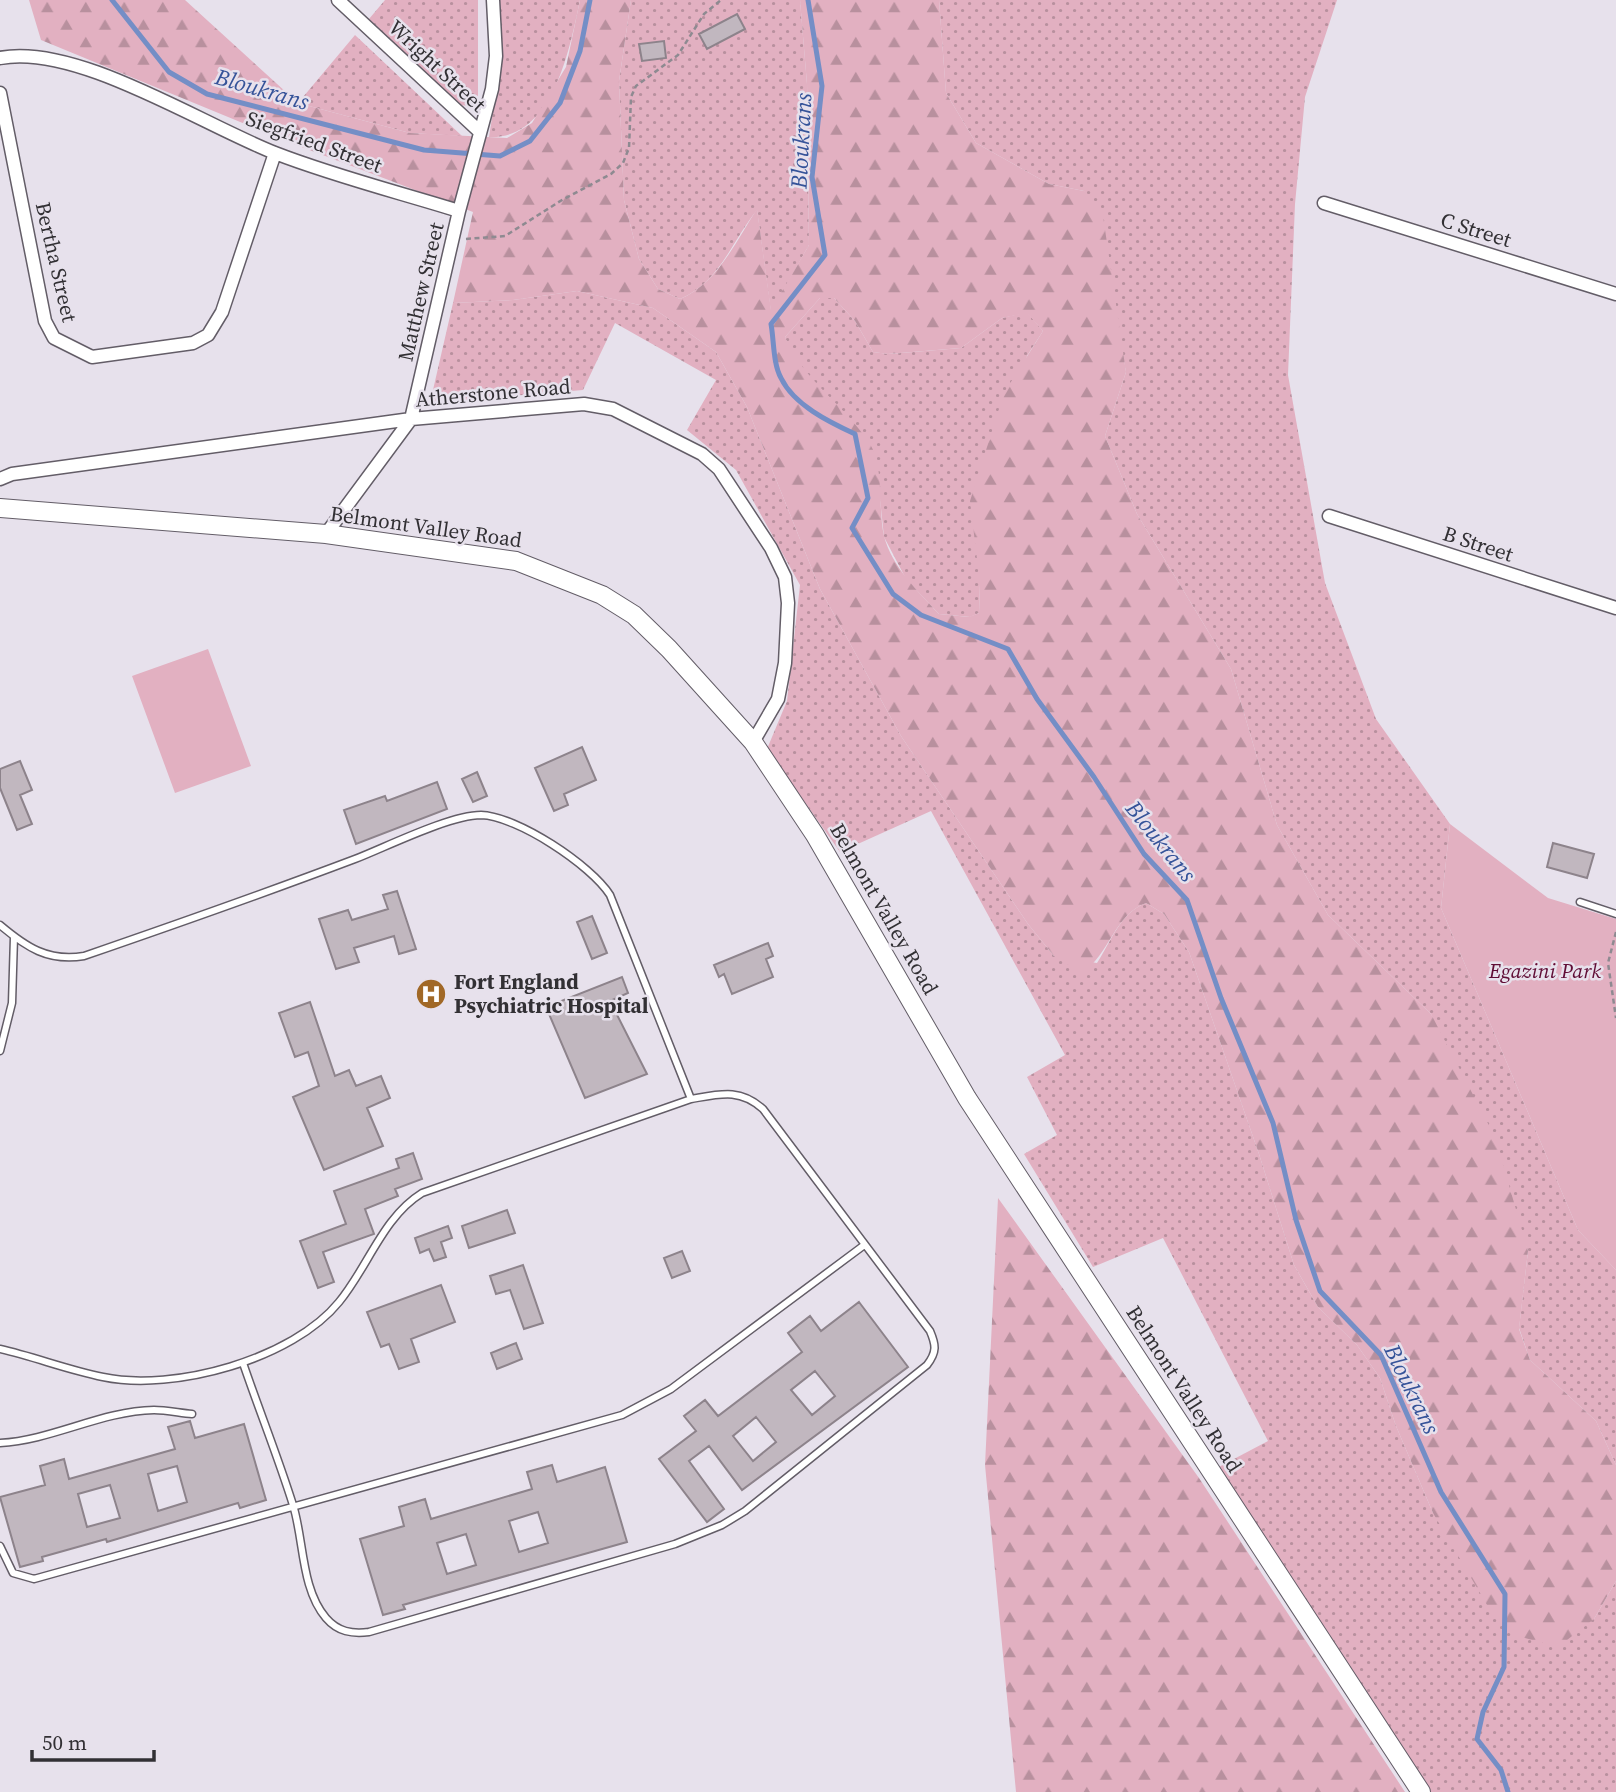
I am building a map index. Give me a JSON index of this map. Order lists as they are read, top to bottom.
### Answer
{
  "streets": {
    "street": [
      "Wright Street",
      "Siegfried Street",
      "C Street",
      "Bertha Street",
      "Matthew Street",
      "Atherstone Road",
      "Belmont Valley Road",
      "B Street"
    ]
  },
  "crossings": [
    ["Wright Street", "Matthew Street"],
    ["Siegfried Street", "Bertha Street"],
    ["Siegfried Street", "Matthew Street"],
    ["Matthew Street", "Atherstone Road"],
    ["Matthew Street", "Belmont Valley Road"],
    ["Atherstone Road", "Belmont Valley Road"]
  ],
  "water": ["Bloukrans"],
  "parks": ["Egazini Park"],
  "places": {
    "hospital": ["Fort England Psychiatric Hospital"]
  },
  "scale_bar": "50 m"
}
